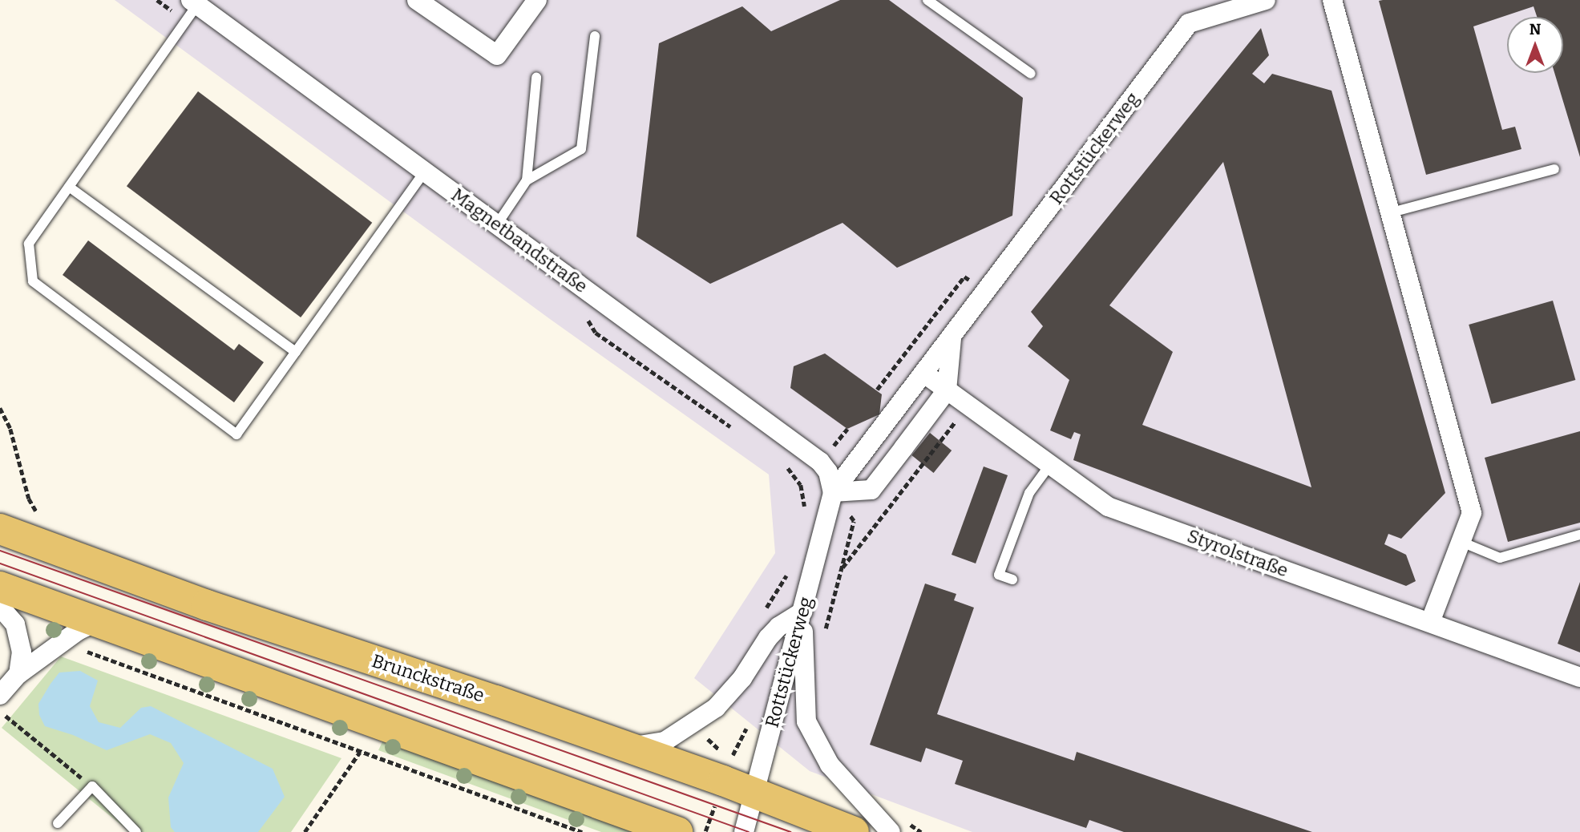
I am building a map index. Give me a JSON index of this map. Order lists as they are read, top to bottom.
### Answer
{
  "streets": {
    "main road": ["Brunckstraße"],
    "street": ["Rottstückerweg", "Magnetbandstraße", "Styrolstraße"]
  },
  "crossings": [
    ["Rottstückerweg", "Magnetbandstraße"],
    ["Rottstückerweg", "Styrolstraße"],
    ["Rottstückerweg", "Brunckstraße"]
  ],
  "north": "top"
}
